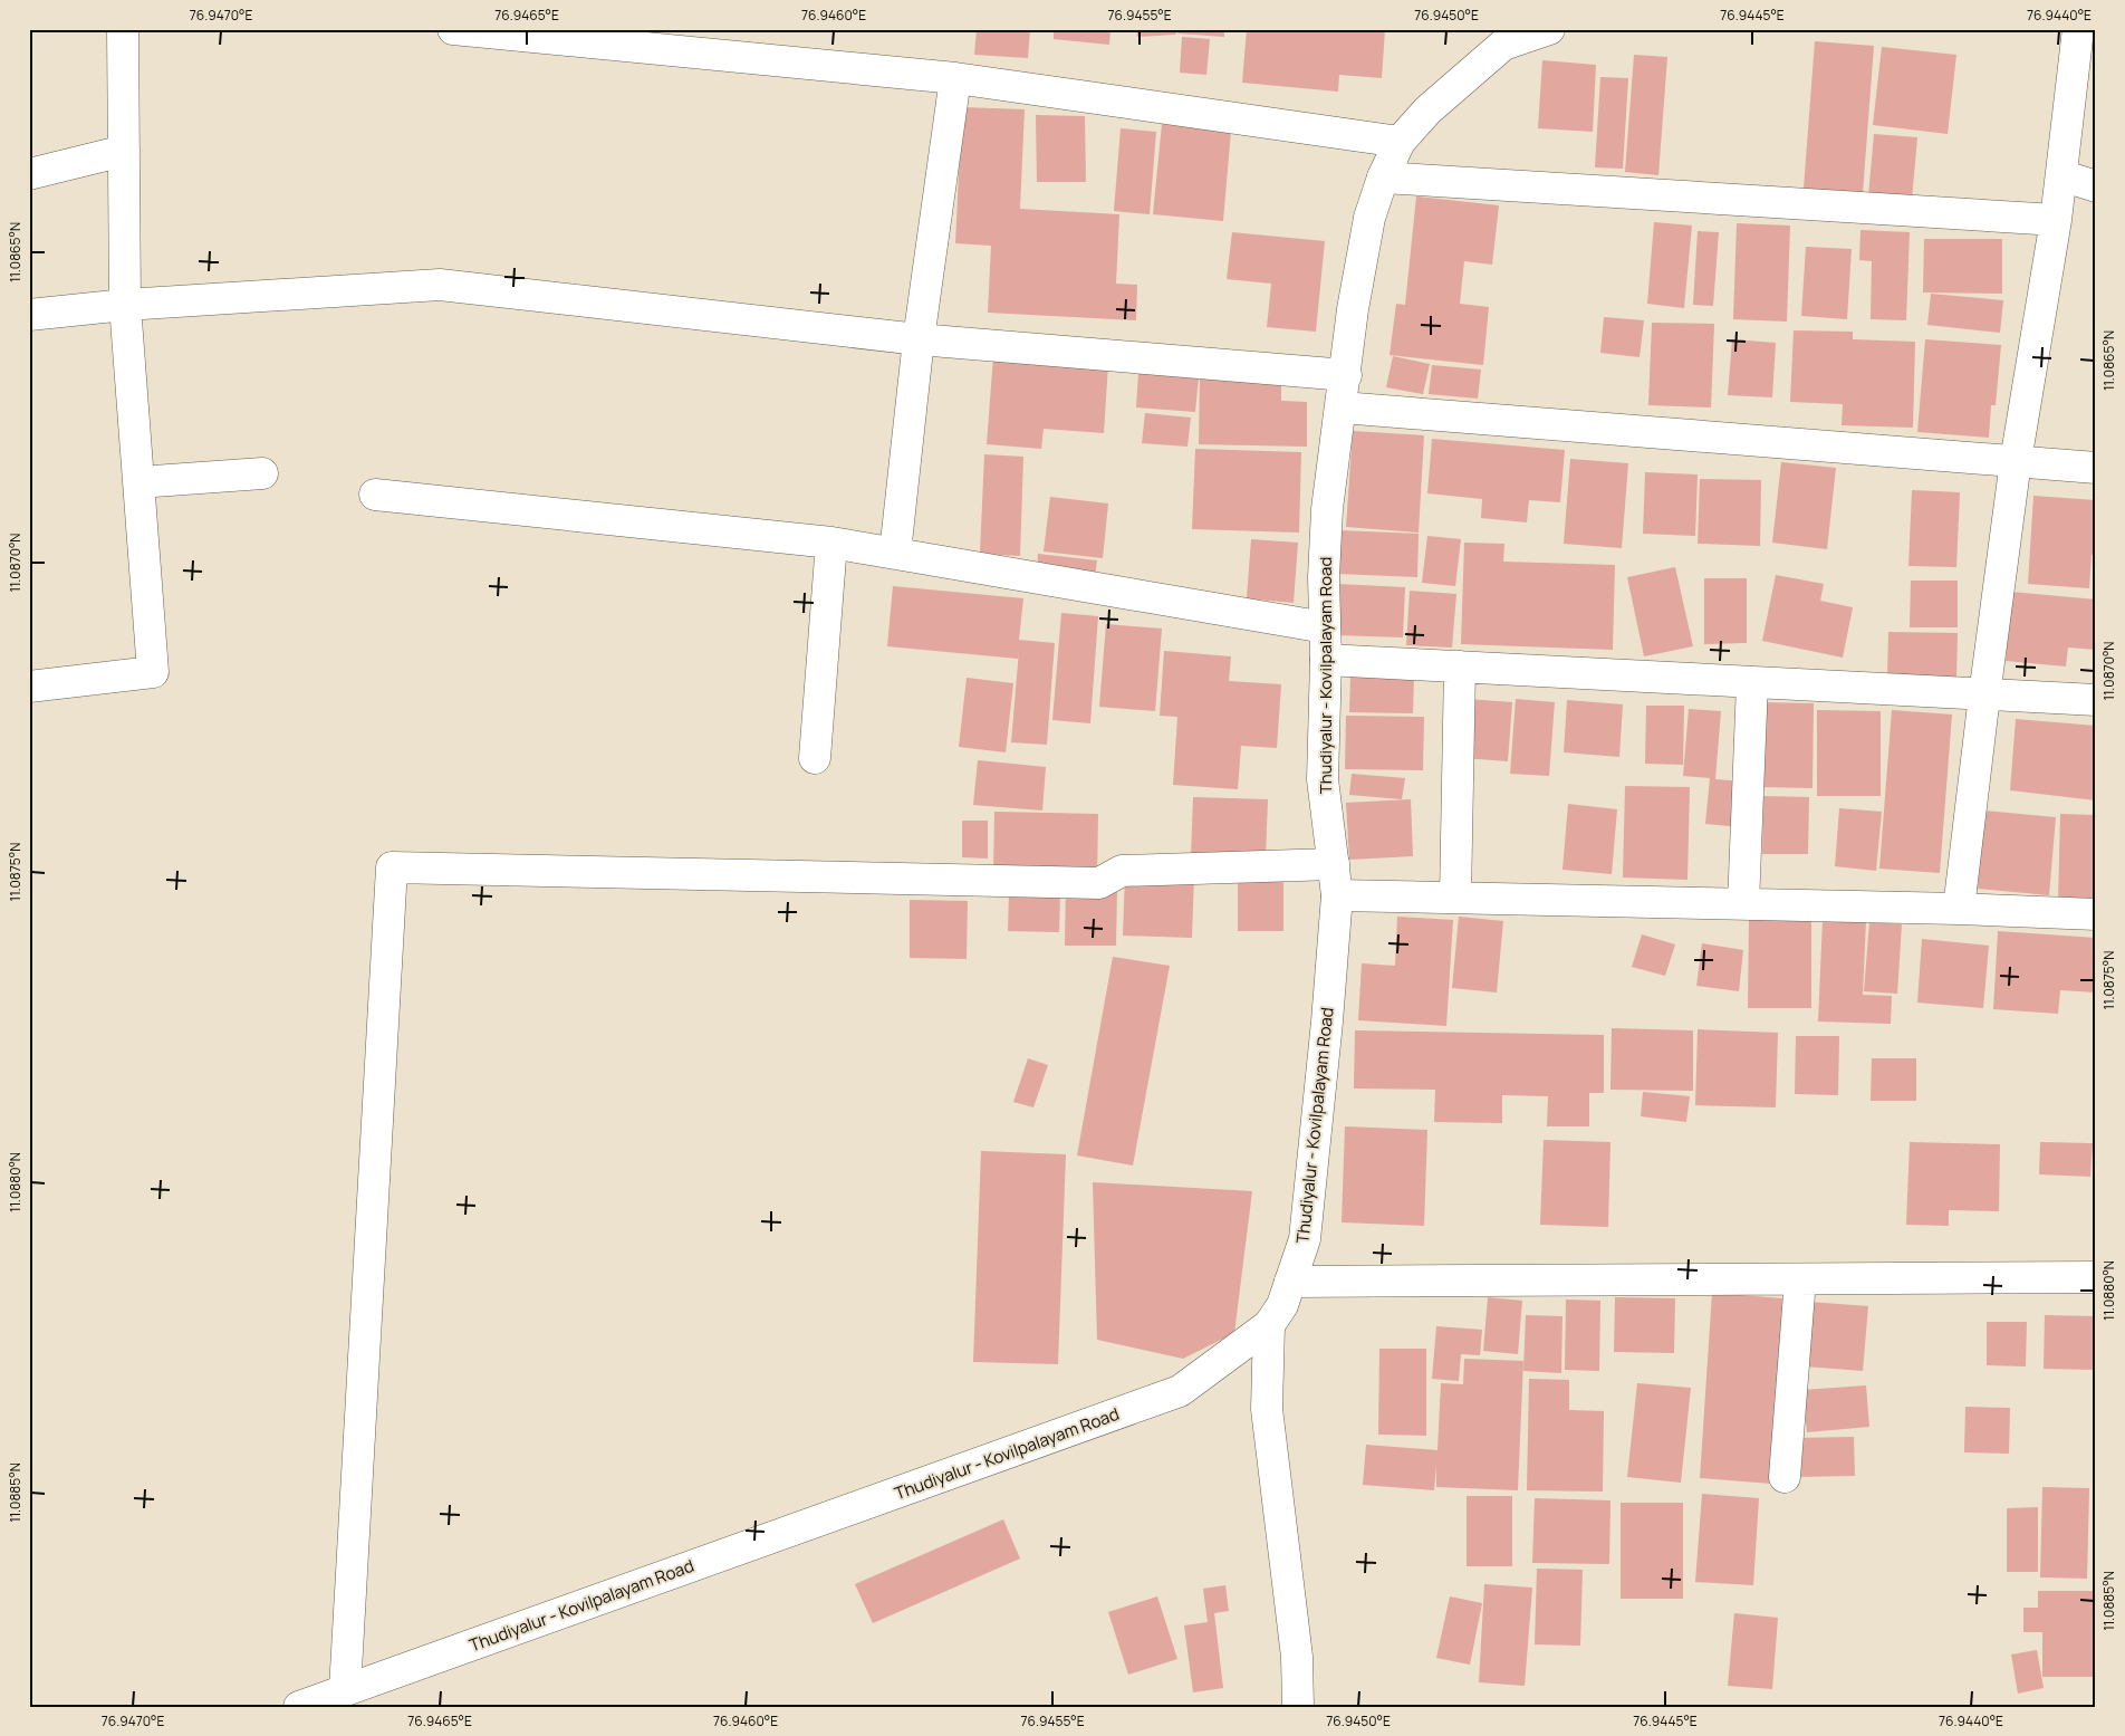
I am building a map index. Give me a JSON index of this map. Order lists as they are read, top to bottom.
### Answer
{
  "streets": {
    "street": ["Thudiyalur - Kovilpalayam Road"]
  },
  "coordinates": [
    "76.9470°E",
    "76.9465°E",
    "76.9460°E",
    "76.9455°E",
    "76.9450°E",
    "76.9445°E",
    "76.9440°E",
    "11.0865°N",
    "11.0870°N",
    "11.0875°N",
    "11.0880°N",
    "11.0885°N"
  ]
}
